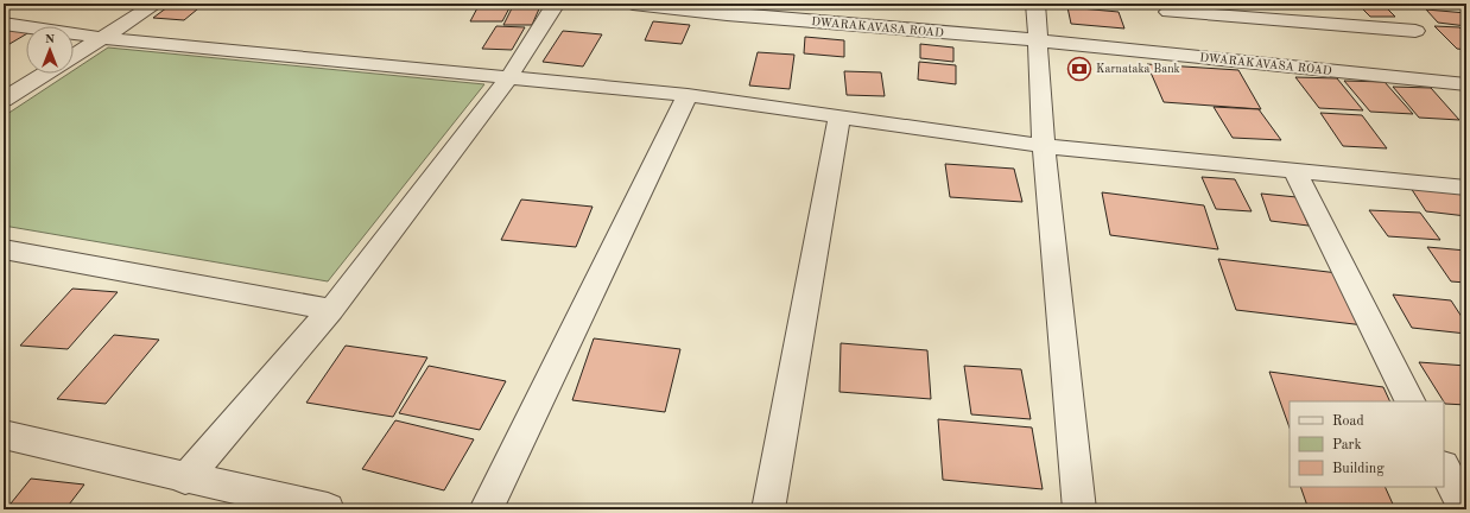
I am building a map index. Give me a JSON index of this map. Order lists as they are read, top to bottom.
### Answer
{
  "streets": {
    "street": ["DWARAKAVASA ROAD"]
  },
  "places": {
    "bank": ["Karnataka Bank"]
  },
  "legend": ["Road", "Park", "Building"],
  "north": "top"
}
